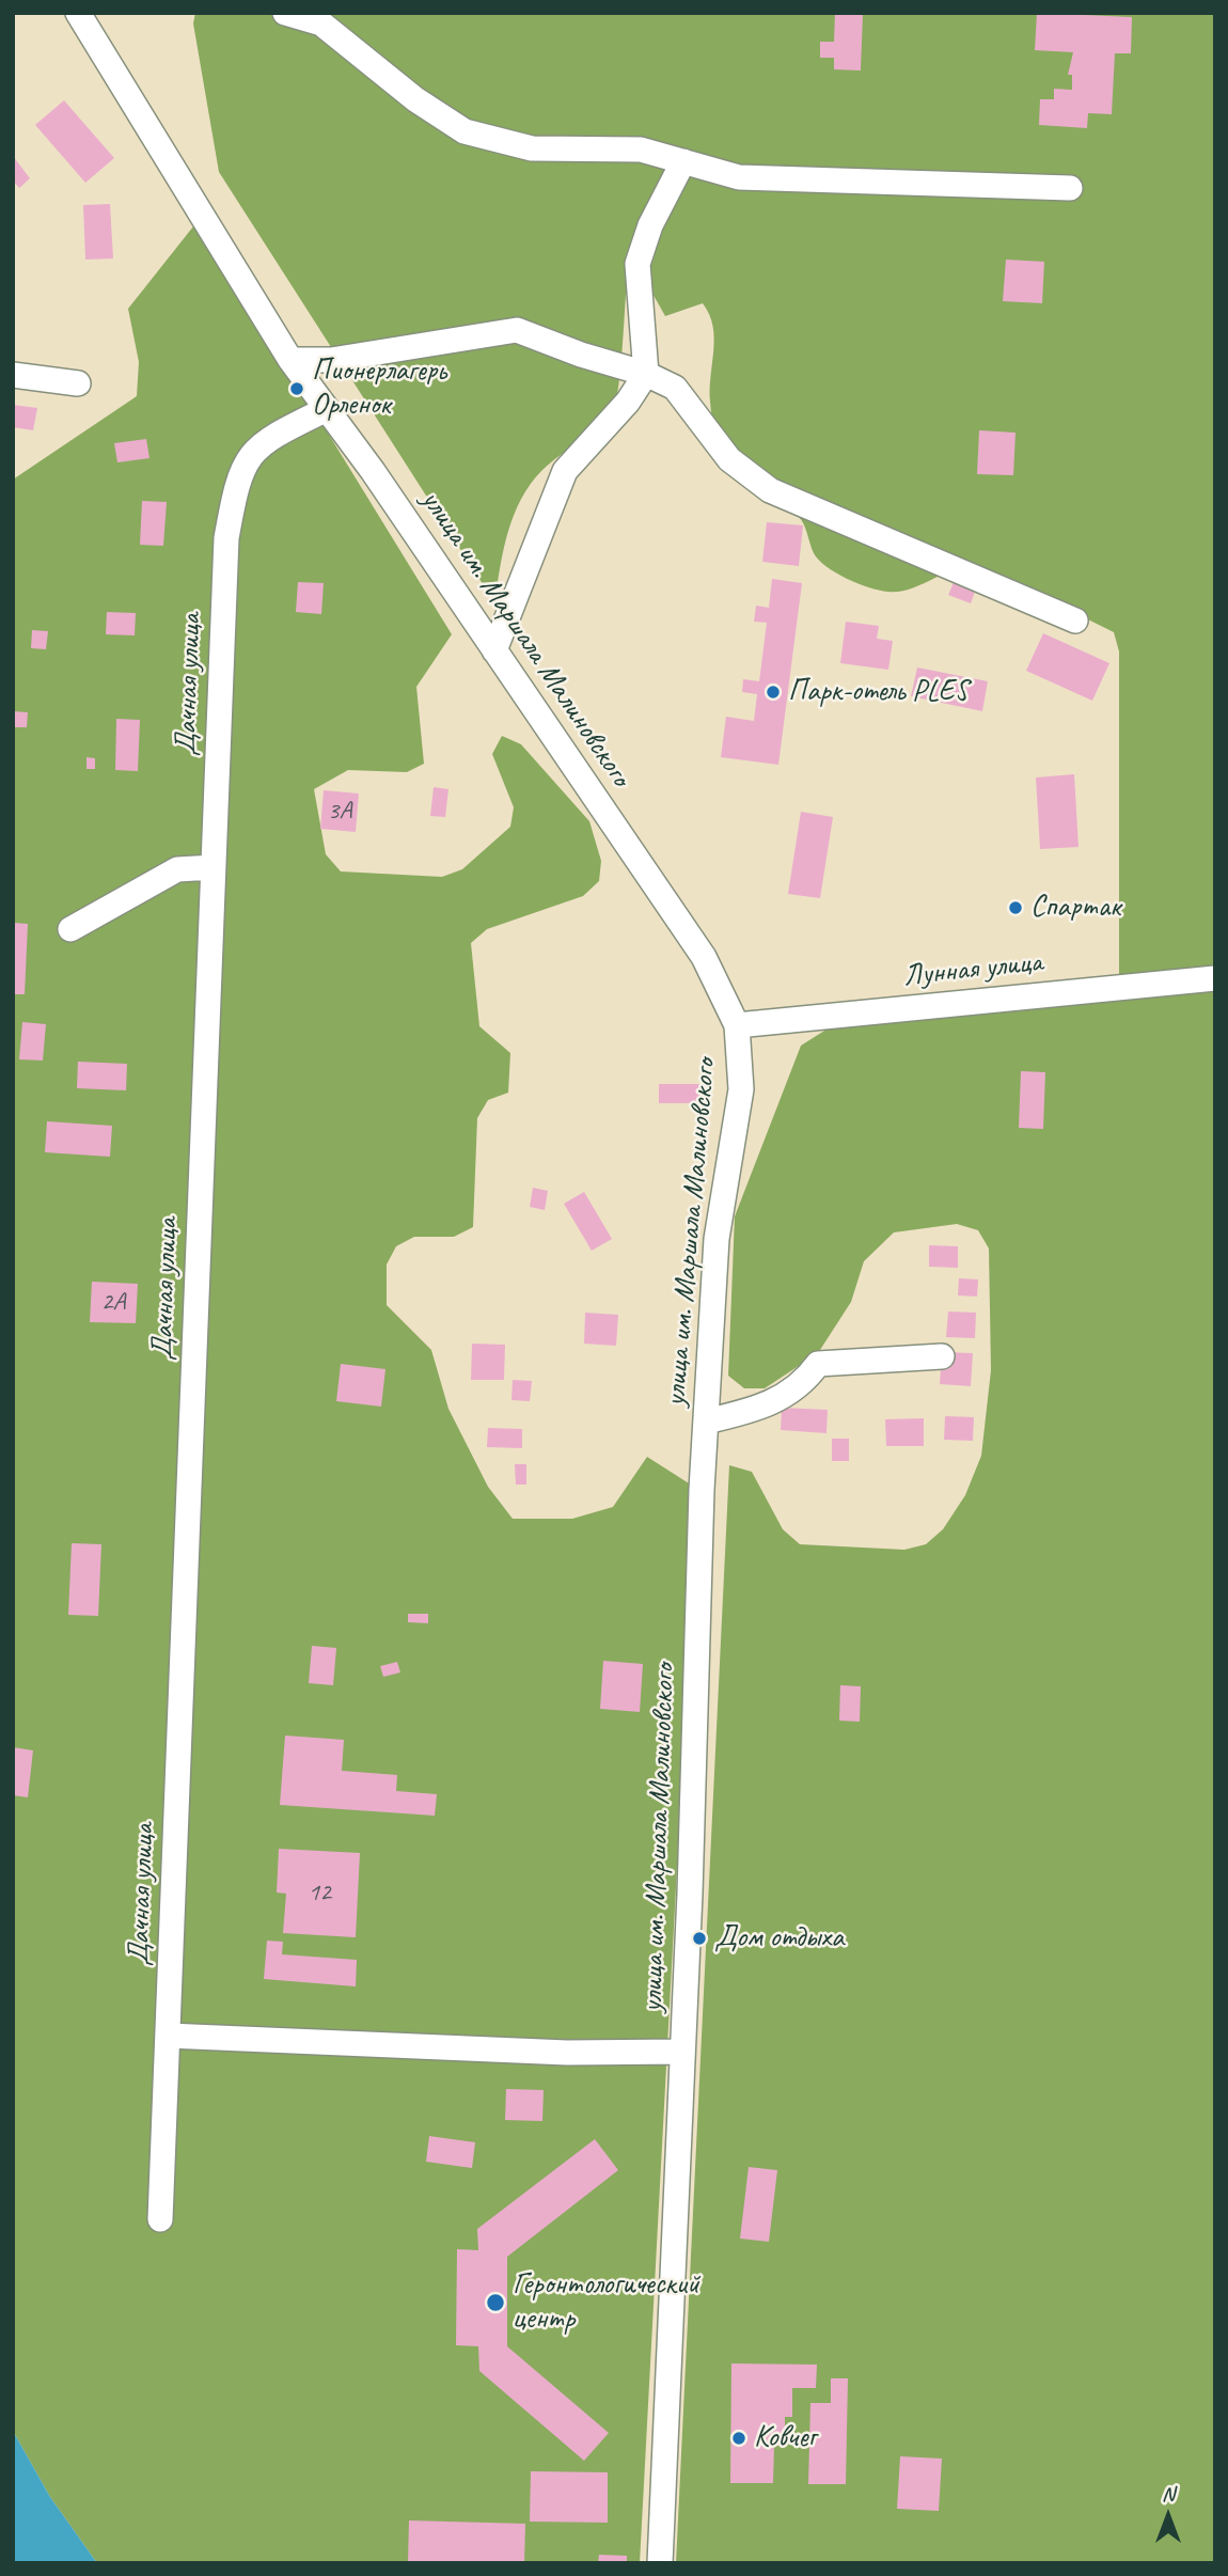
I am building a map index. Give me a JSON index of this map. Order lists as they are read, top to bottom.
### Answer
{
  "streets": {
    "street": ["улица им. Маршала Малиновского", "Дачная улица", "Лунная улица"]
  },
  "crossings": [
    ["улица им. Маршала Малиновского", "Дачная улица"],
    ["улица им. Маршала Малиновского", "Лунная улица"]
  ],
  "places": [
    "Пионерлагерь Орленок",
    "Парк-отель PLES",
    "Спартак",
    "Дом отдыха",
    "Геронтологический центр",
    "Ковчег"
  ],
  "house_numbers": ["3А", "2А", "12"],
  "north": "top"
}
